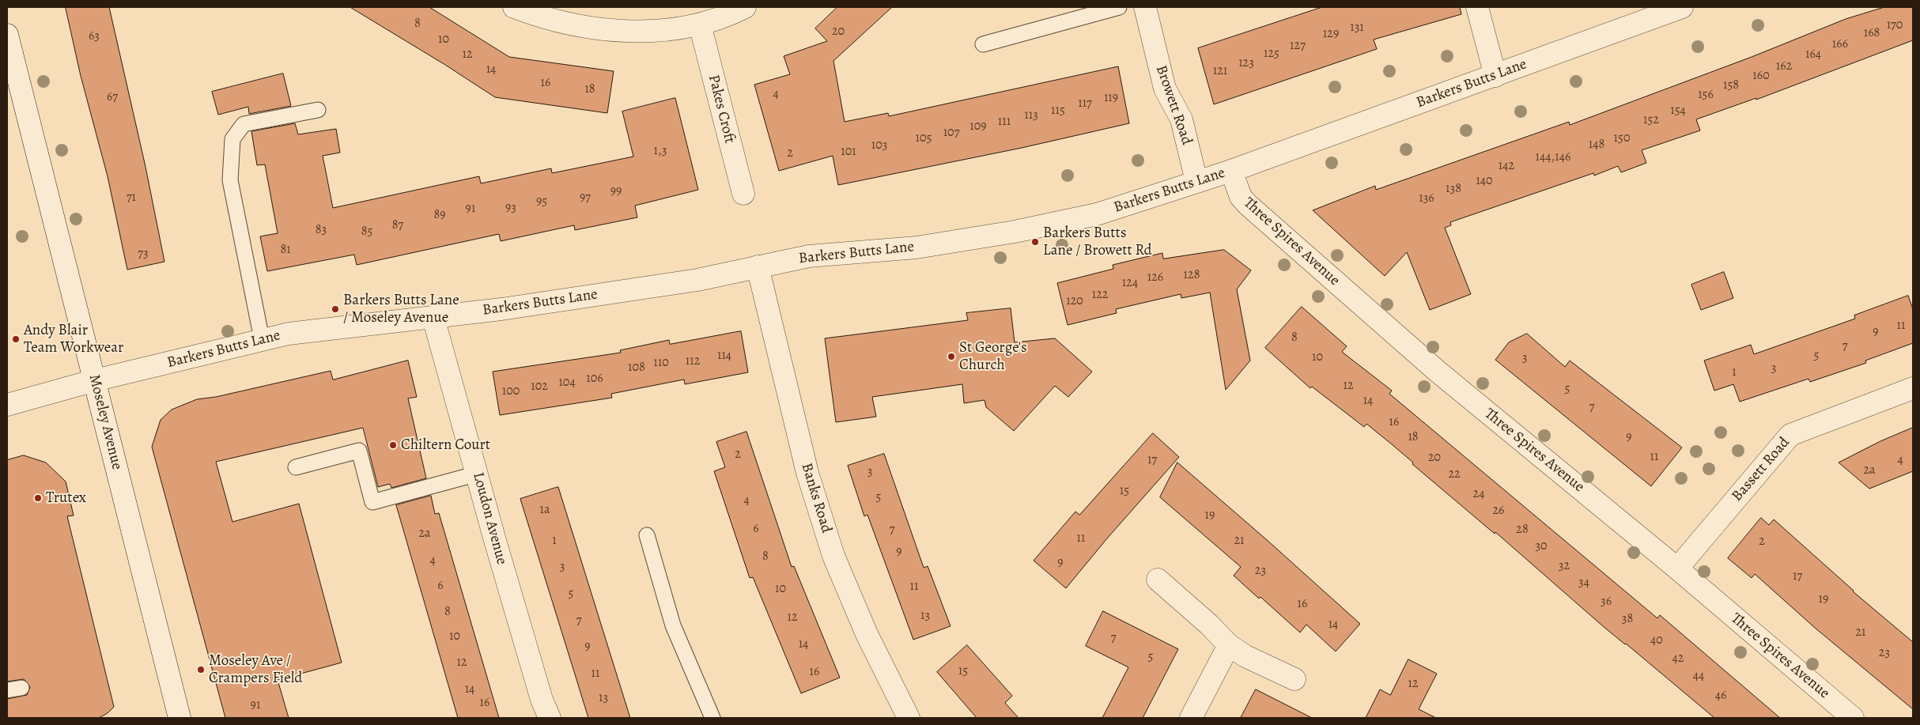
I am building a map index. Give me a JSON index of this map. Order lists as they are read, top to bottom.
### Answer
{
  "streets": {
    "street": [
      "Barkers Butts Lane",
      "Browett Road",
      "Pakes Croft",
      "Three Spires Avenue",
      "Moseley Avenue",
      "Bassett Road",
      "Banks Road",
      "Loudon Avenue"
    ]
  },
  "crossings": [
    ["Barkers Butts Lane", "Browett Road"],
    ["Barkers Butts Lane", "Three Spires Avenue"],
    ["Barkers Butts Lane", "Moseley Avenue"],
    ["Barkers Butts Lane", "Banks Road"],
    ["Barkers Butts Lane", "Loudon Avenue"],
    ["Three Spires Avenue", "Bassett Road"]
  ],
  "places": [
    "Barkers Butts Lane / Browett Rd",
    "Barkers Butts Lane / Moseley Avenue",
    "Andy Blair Team Workwear",
    "St George's Church",
    "Chiltern Court",
    "Trutex",
    "Moseley Ave / Crampers Field"
  ],
  "house_numbers": [
    "8",
    "170",
    "131",
    "20",
    "168",
    "129",
    "63",
    "10",
    "166",
    "127",
    "125",
    "12",
    "164",
    "123",
    "162",
    "14",
    "121",
    "160",
    "16",
    "158",
    "18",
    "4",
    "156",
    "67",
    "119",
    "117",
    "115",
    "154",
    "113",
    "152",
    "111",
    "109",
    "107",
    "105",
    "150",
    "148",
    "103",
    "1,3",
    "101",
    "2",
    "144,146",
    "142",
    "140",
    "138",
    "99",
    "71",
    "97",
    "136",
    "95",
    "93",
    "91",
    "89",
    "87",
    "83",
    "85",
    "81",
    "73",
    "128",
    "126",
    "124",
    "122",
    "120",
    "11",
    "9",
    "8",
    "7",
    "114",
    "5",
    "10",
    "3",
    "112",
    "110",
    "108",
    "3",
    "1",
    "106",
    "104",
    "12",
    "102",
    "5",
    "100",
    "14",
    "7",
    "16",
    "18",
    "9",
    "2",
    "11",
    "20",
    "17",
    "4",
    "2a",
    "3",
    "22",
    "15",
    "24",
    "5",
    "4",
    "1a",
    "26",
    "19",
    "6",
    "7",
    "28",
    "2a",
    "11",
    "1",
    "21",
    "2",
    "30",
    "9",
    "8",
    "4",
    "9",
    "32",
    "3",
    "23",
    "17",
    "34",
    "6",
    "11",
    "10",
    "5",
    "19",
    "36",
    "16",
    "8",
    "13",
    "12",
    "38",
    "7",
    "14",
    "21",
    "10",
    "7",
    "40",
    "14",
    "9",
    "23",
    "5",
    "42",
    "12",
    "15",
    "16",
    "11",
    "44",
    "12",
    "14",
    "46",
    "13",
    "16",
    "91"
  ]
}
